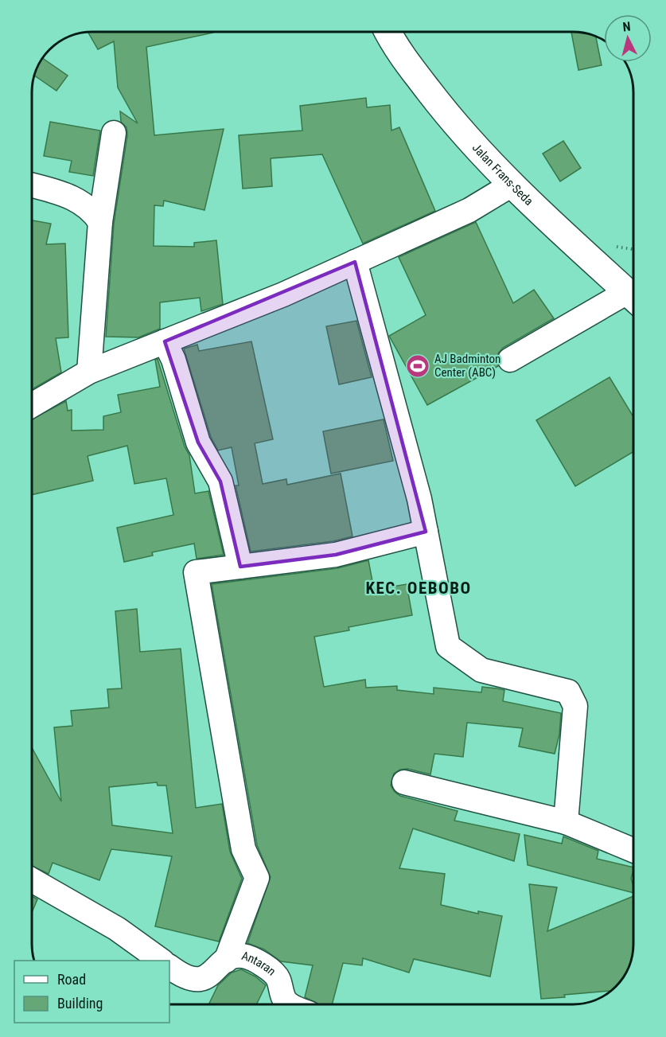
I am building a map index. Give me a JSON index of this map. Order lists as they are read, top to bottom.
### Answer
{
  "streets": {
    "main road": ["Jalan Frans-Seda"],
    "street": ["Antaran"]
  },
  "districts": ["KEC. OEBOBO"],
  "places": {
    "sports": ["AJ Badminton Center (ABC)"]
  },
  "legend": ["Road", "Building"],
  "north": "top"
}
